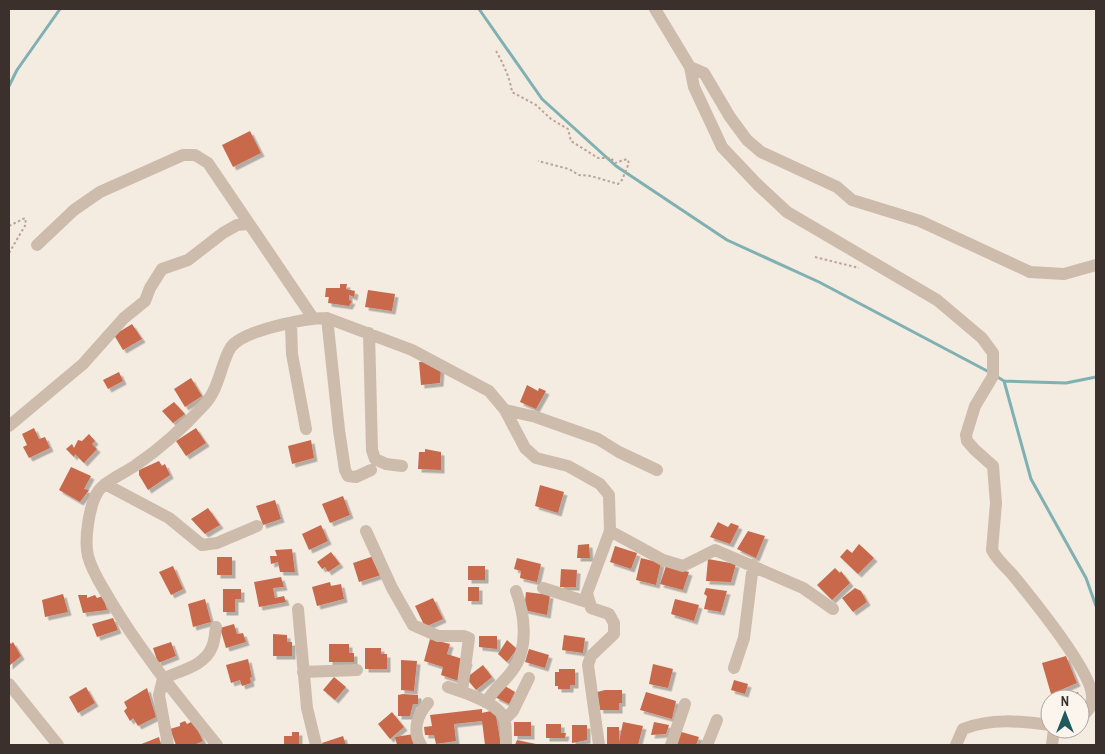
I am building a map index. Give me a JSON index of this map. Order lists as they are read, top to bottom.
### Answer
{
  "north": "top"
}
